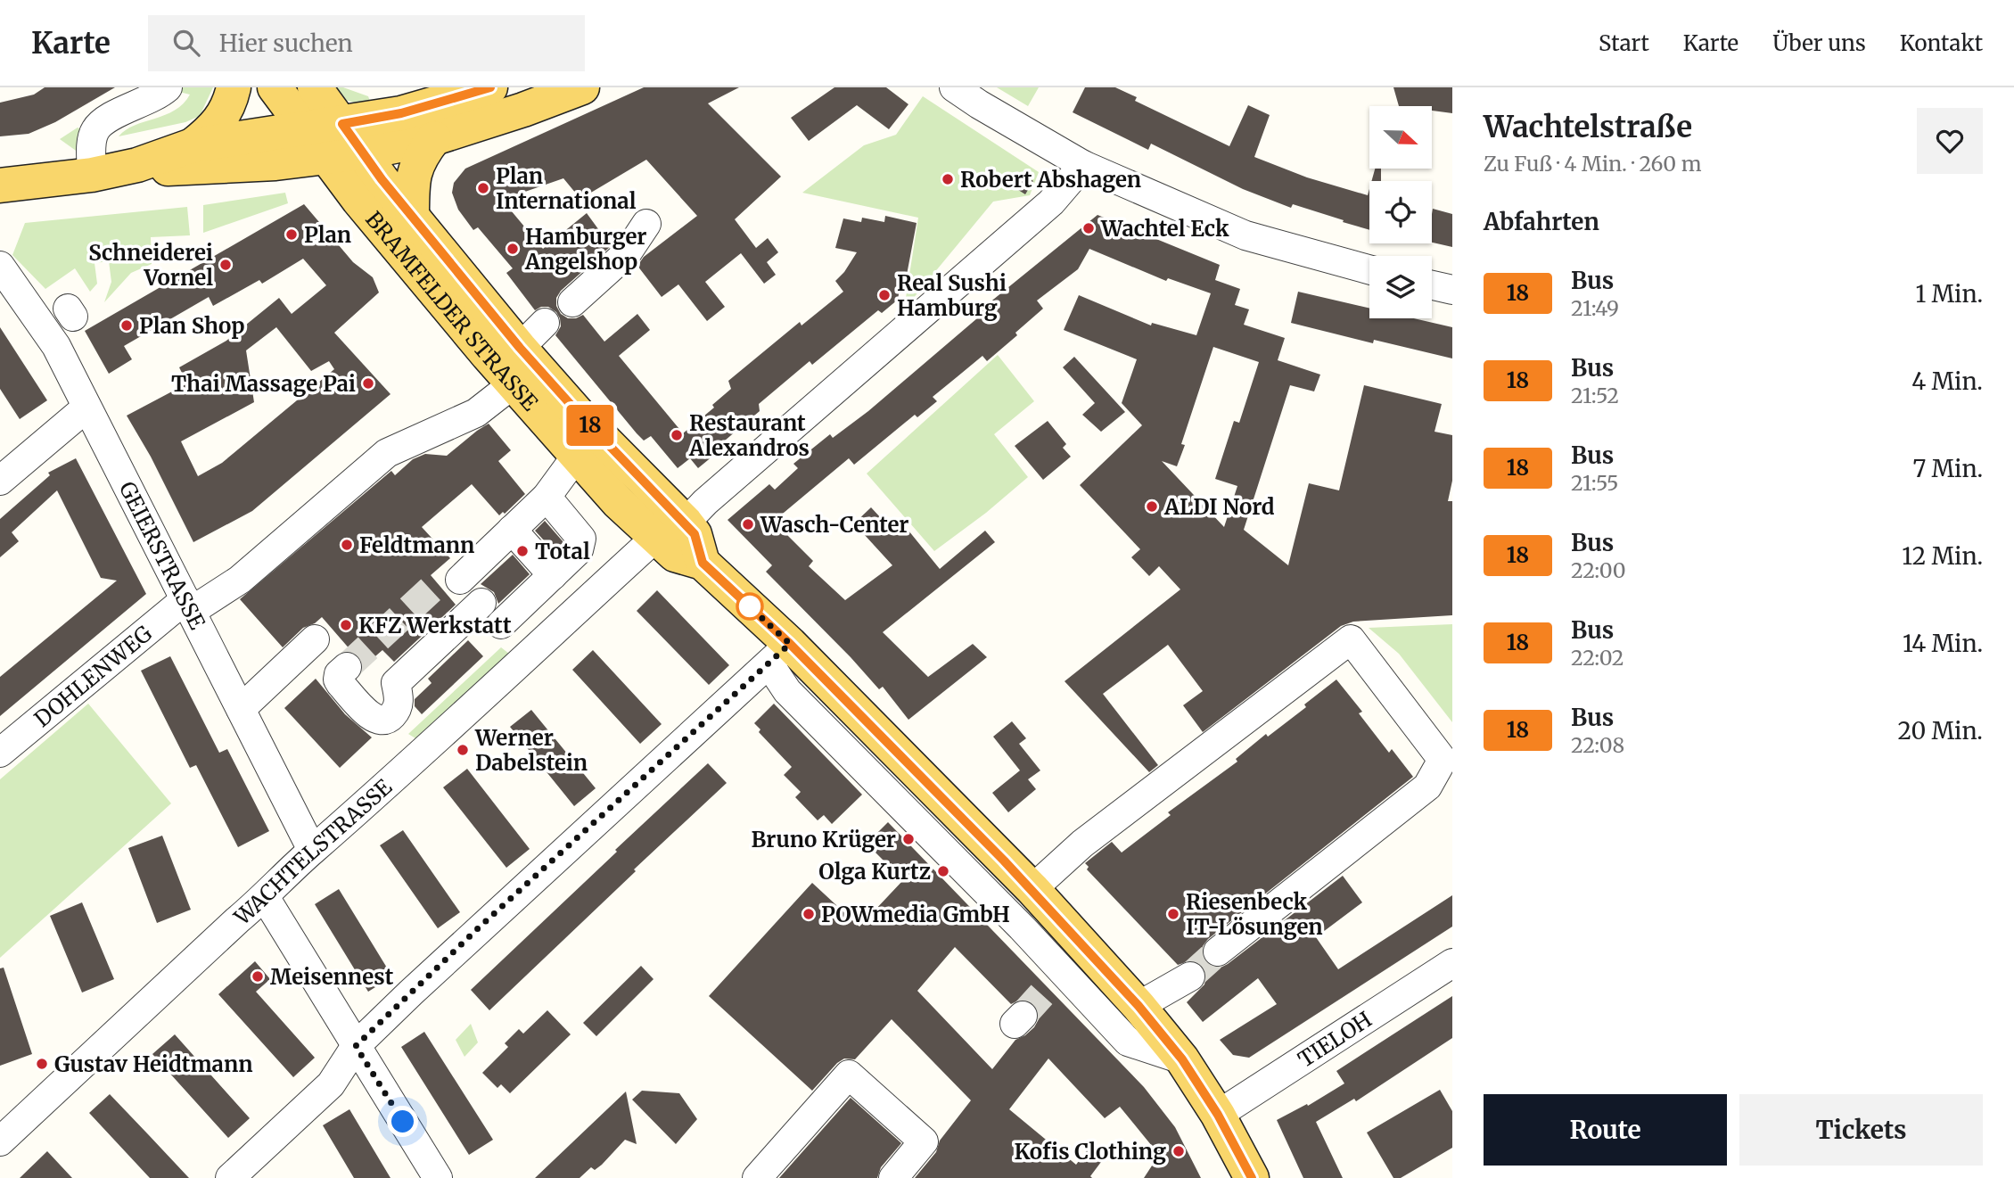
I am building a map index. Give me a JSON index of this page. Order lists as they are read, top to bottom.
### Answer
{
  "streets": {
    "main road": ["BRAMFELDER STRASSE"],
    "street": [
      "GEIERSTRASSE",
      "DOHLENWEG",
      "WACHTELSTRASSE",
      "TIELOH"
    ]
  },
  "crossings": [
    ["BRAMFELDER STRASSE", "DOHLENWEG"],
    ["BRAMFELDER STRASSE", "WACHTELSTRASSE"],
    ["BRAMFELDER STRASSE", "TIELOH"],
    ["GEIERSTRASSE", "DOHLENWEG"],
    ["GEIERSTRASSE", "WACHTELSTRASSE"]
  ],
  "places": [
    "Robert Abshagen",
    "Plan International",
    "Wachtel Eck",
    "Plan",
    "Hamburger Angelshop",
    "Schneiderei Vornel",
    "Real Sushi Hamburg",
    "Plan Shop",
    "Thai Massage Pai",
    "Restaurant Alexandros",
    "ALDI Nord",
    "Wasch-Center",
    "Feldtmann",
    "Total",
    "KFZ Werkstatt",
    "Werner Dabelstein",
    "Bruno Krüger",
    "Olga Kurtz",
    "POWmedia GmbH",
    "Riesenbeck IT-Lösungen",
    "Meisennest",
    "Gustav Heidtmann",
    "Kofis Clothing"
  ],
  "lines": ["bus line 18"],
  "north": "right",
  "page": {
    "header": "Karte",
    "search": "Hier suchen",
    "nav": [
      "Start",
      "Karte",
      "Über uns",
      "Kontakt"
    ],
    "on_map": "18",
    "heading": [
      ["Wachtelstraße", "Zu Fuß · 4 Min. · 260 m"],
      "Abfahrten"
    ],
    "list": [
      {
        "mark": "18",
        "name": "Bus",
        "note": "21:49",
        "value": "1 Min."
      },
      {
        "mark": "18",
        "name": "Bus",
        "note": "21:52",
        "value": "4 Min."
      },
      {
        "mark": "18",
        "name": "Bus",
        "note": "21:55",
        "value": "7 Min."
      },
      {
        "mark": "18",
        "name": "Bus",
        "note": "22:00",
        "value": "12 Min."
      },
      {
        "mark": "18",
        "name": "Bus",
        "note": "22:02",
        "value": "14 Min."
      },
      {
        "mark": "18",
        "name": "Bus",
        "note": "22:08",
        "value": "20 Min."
      }
    ],
    "buttons": ["Route", "Tickets"]
  }
}
